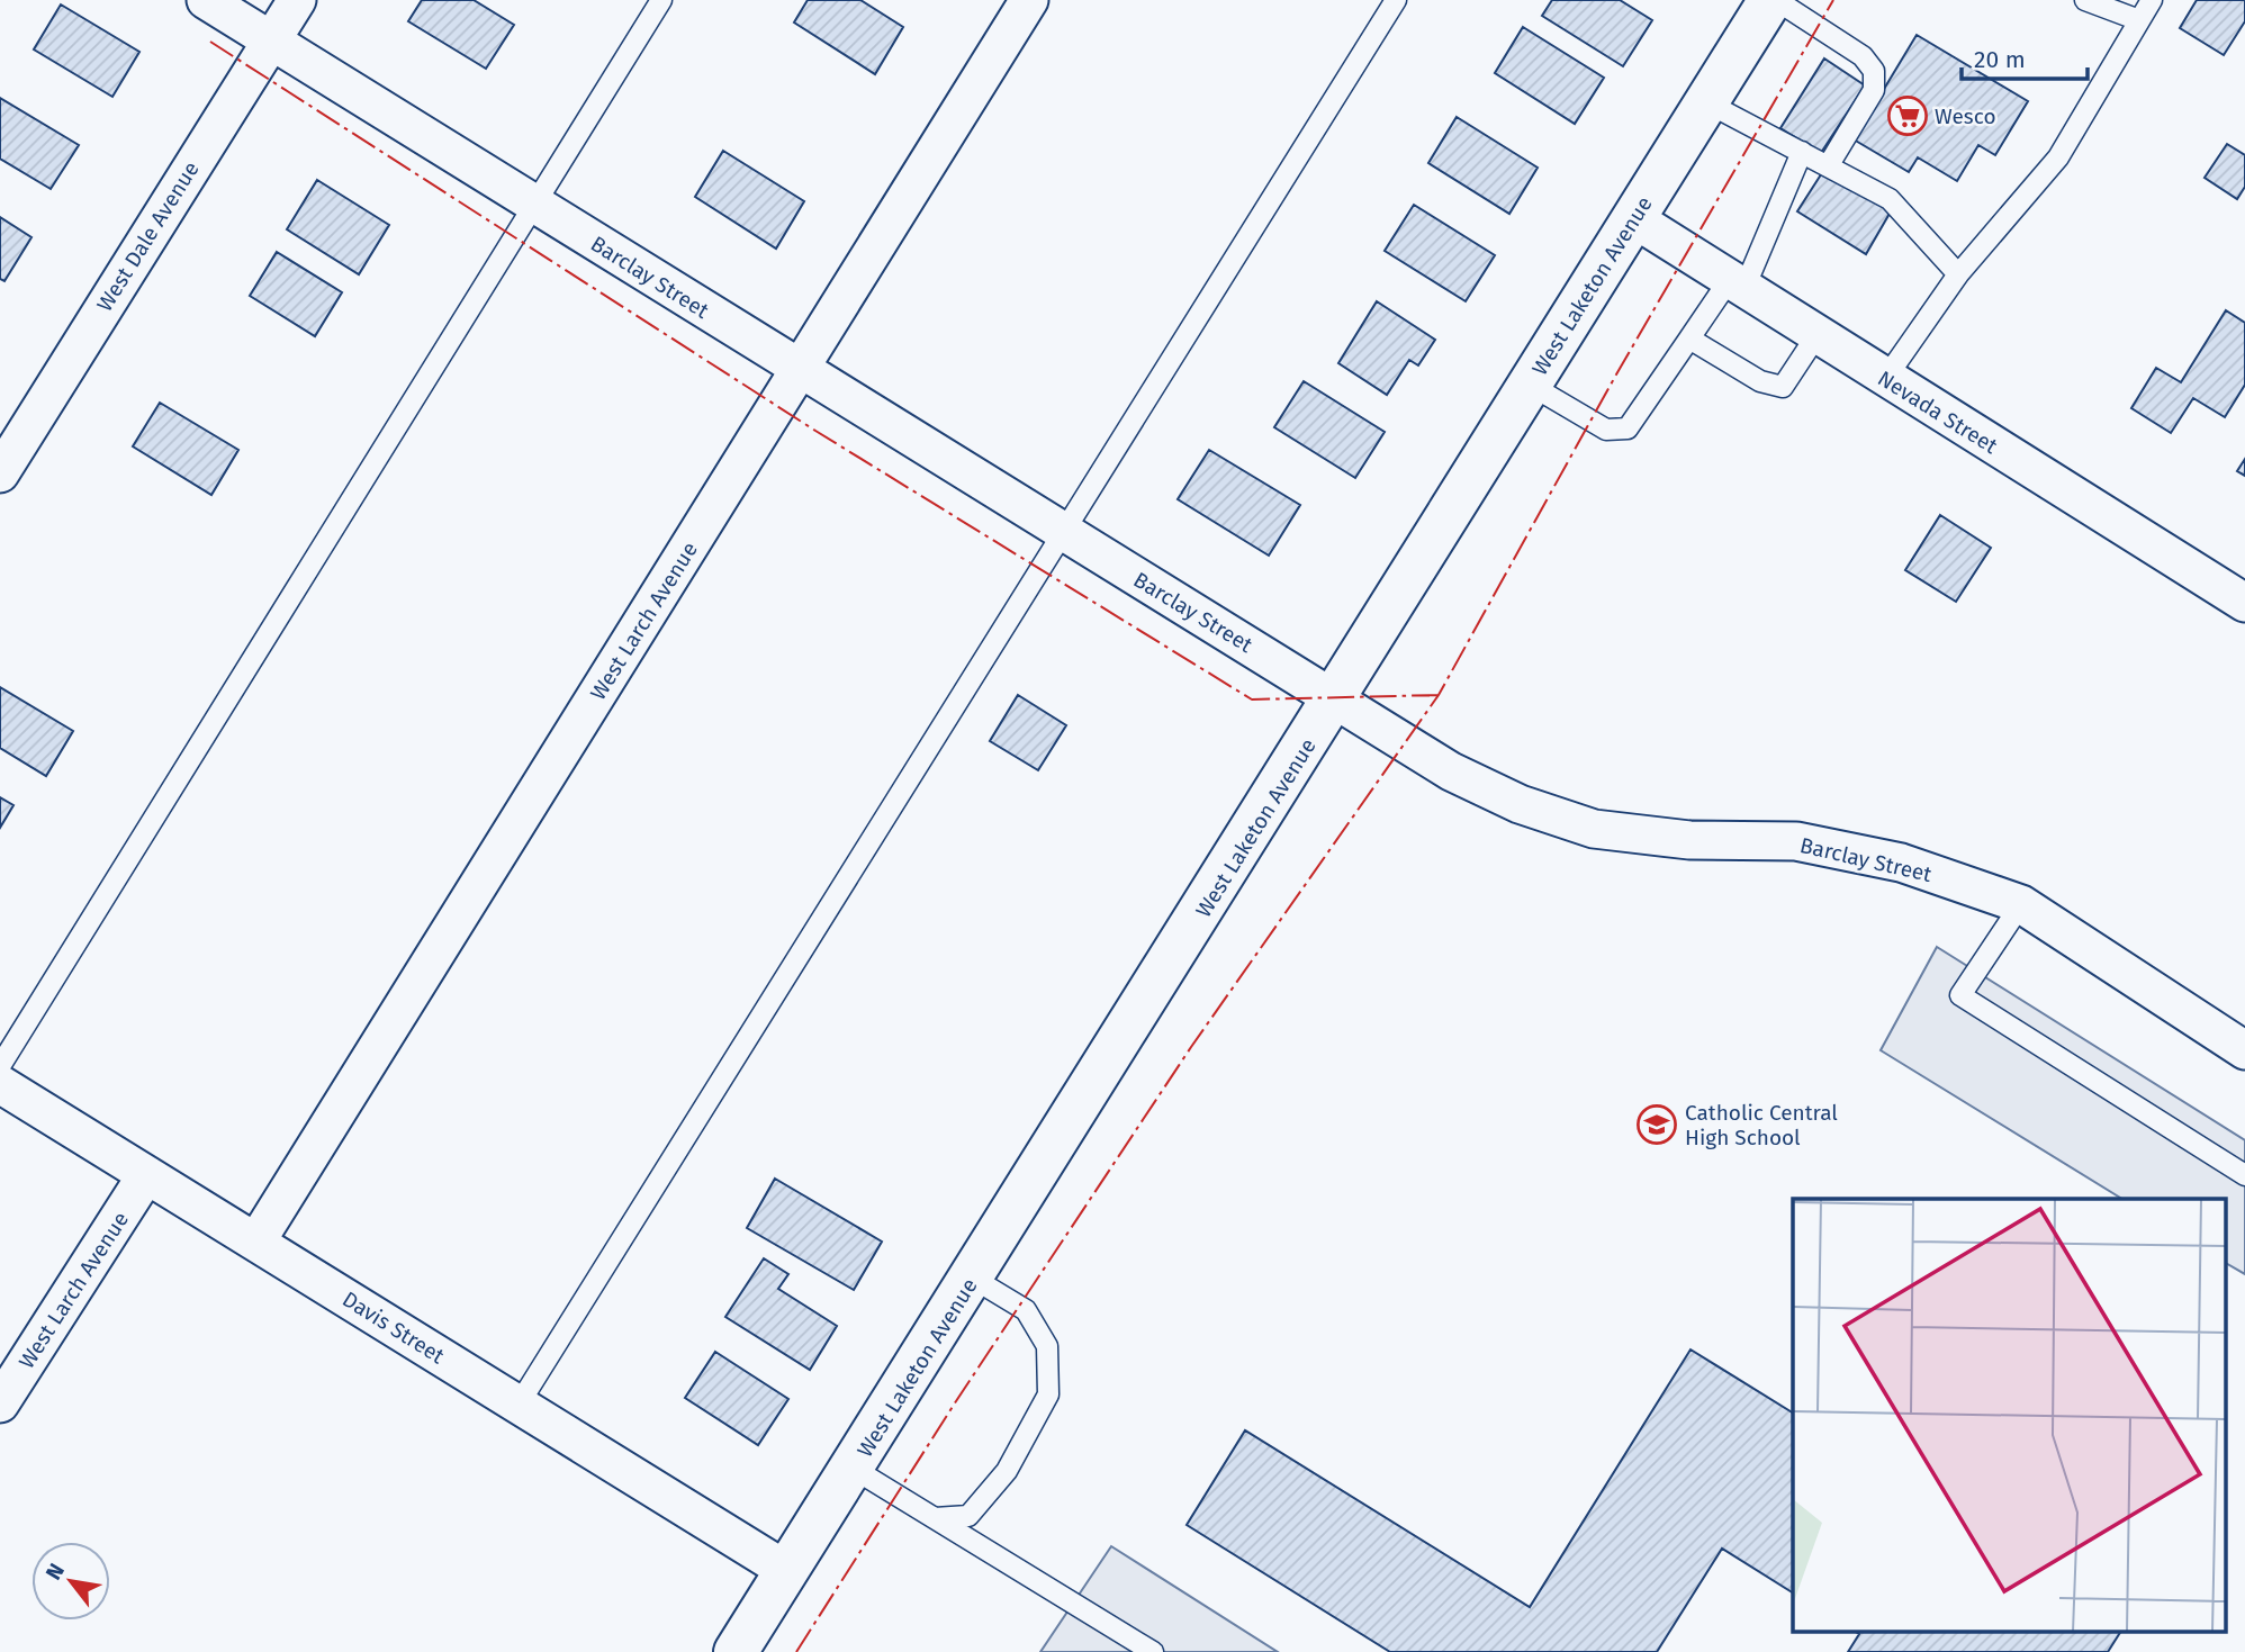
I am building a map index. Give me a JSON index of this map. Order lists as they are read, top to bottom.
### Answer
{
  "streets": {
    "main road": ["West Laketon Avenue"],
    "street": [
      "West Dale Avenue",
      "Barclay Street",
      "Nevada Street",
      "West Larch Avenue",
      "Davis Street"
    ]
  },
  "crossings": [
    ["West Dale Avenue", "Barclay Street"],
    ["Barclay Street", "West Laketon Avenue"],
    ["Barclay Street", "West Larch Avenue"],
    ["West Laketon Avenue", "Nevada Street"],
    ["West Laketon Avenue", "Davis Street"],
    ["West Larch Avenue", "Davis Street"]
  ],
  "places": {
    "supermarket": ["Wesco"],
    "school or university": ["Catholic Central High School"]
  },
  "scale_bar": "20 m",
  "north": "top left"
}
